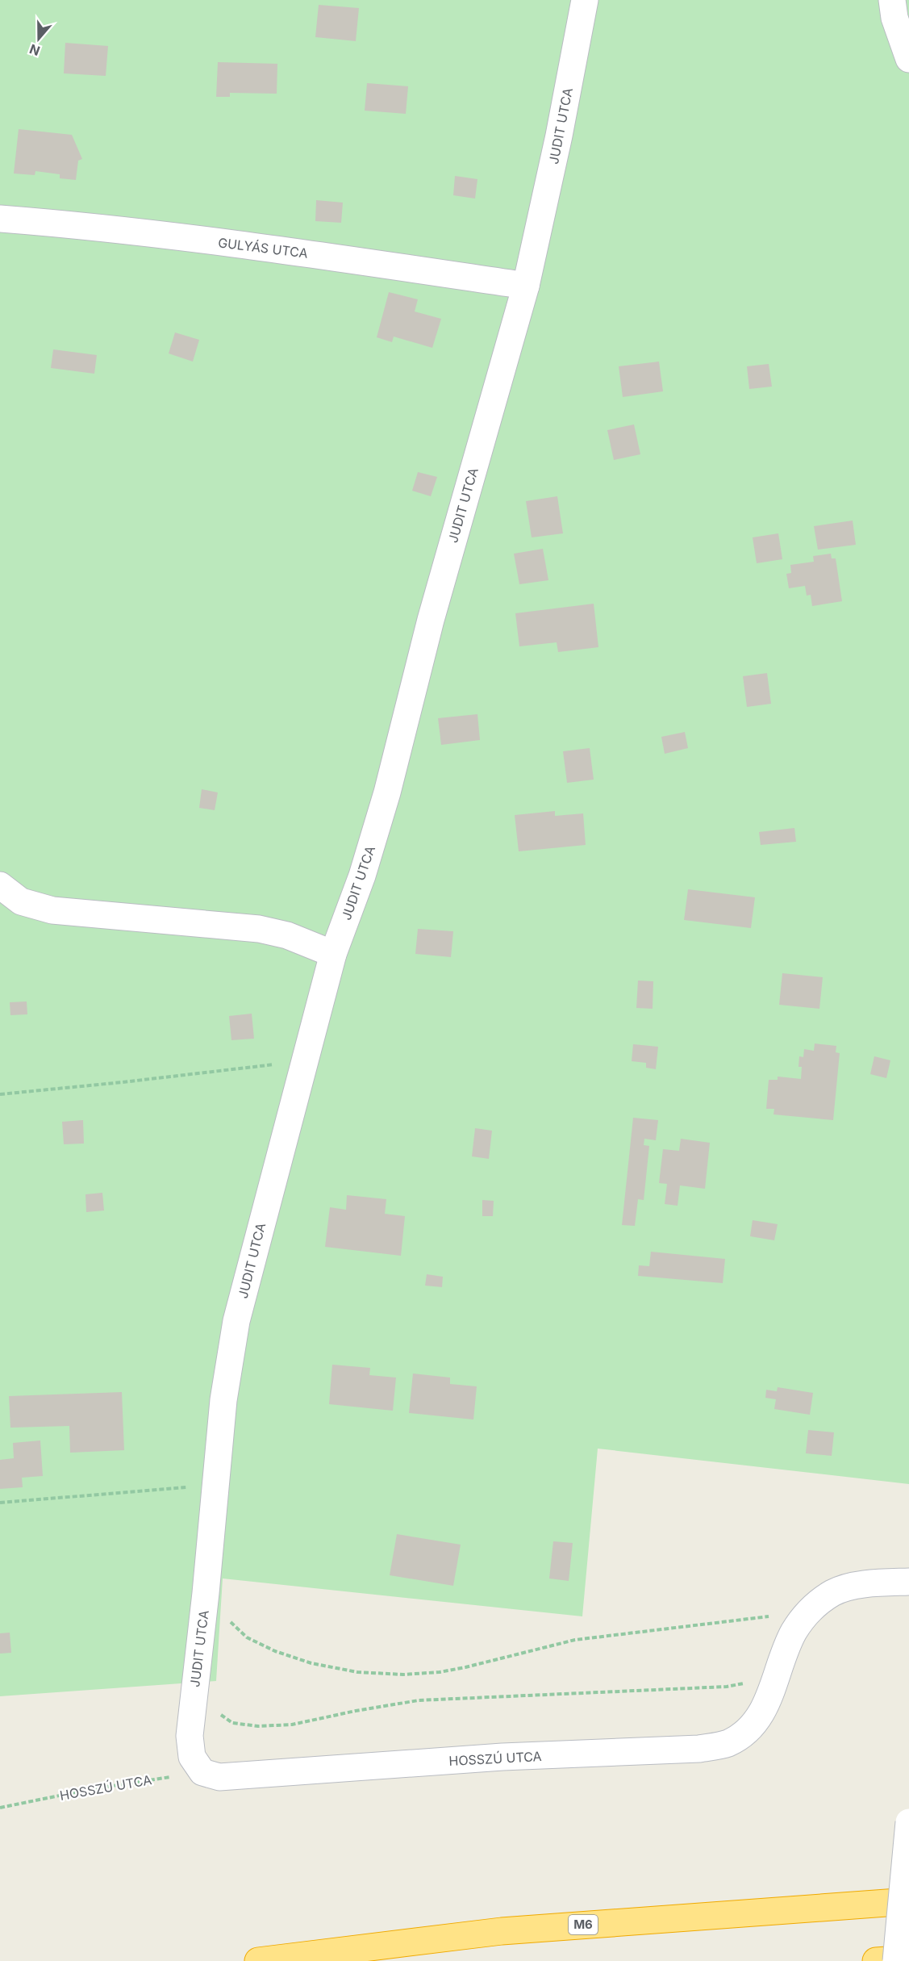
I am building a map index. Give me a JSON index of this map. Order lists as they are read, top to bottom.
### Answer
{
  "streets": {
    "highway": ["M6"],
    "street": ["JUDIT UTCA", "GULYÁS UTCA", "HOSSZÚ UTCA"]
  },
  "crossings": [
    ["JUDIT UTCA", "GULYÁS UTCA"],
    ["JUDIT UTCA", "HOSSZÚ UTCA"]
  ],
  "north": "bottom"
}
